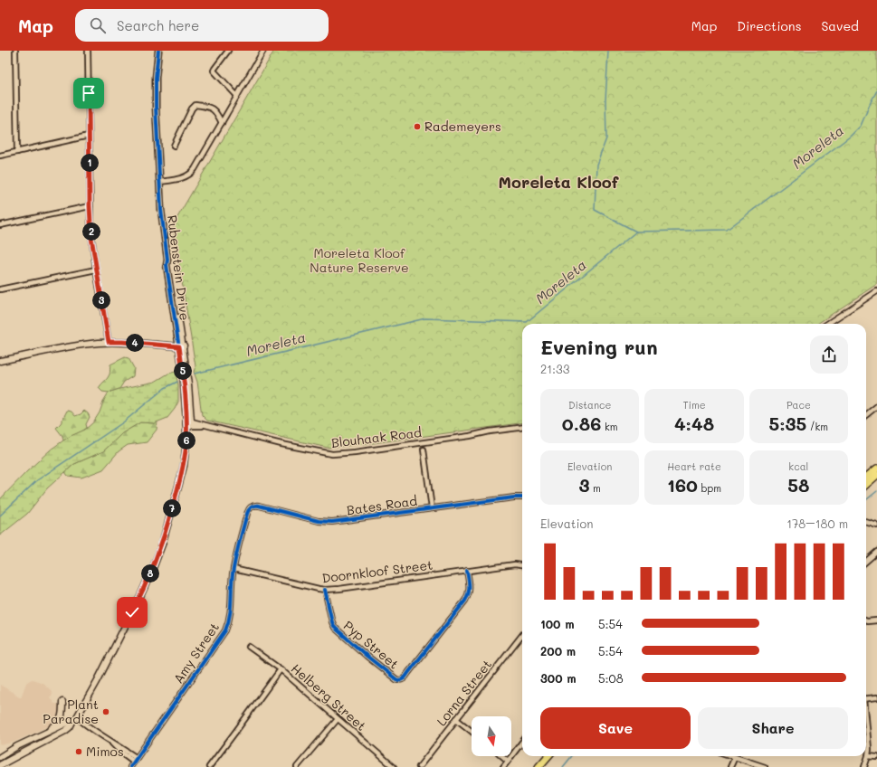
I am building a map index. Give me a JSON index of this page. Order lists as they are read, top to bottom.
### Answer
{
  "streets": {
    "street": [
      "Rubenstein Drive",
      "Blouhaak Road",
      "Bates Road",
      "Doornkloof Street",
      "Pyp Street",
      "Amy Street",
      "Lorna Street",
      "Helberg Street"
    ]
  },
  "crossings": [
    ["Rubenstein Drive", "Blouhaak Road"],
    ["Bates Road", "Amy Street"],
    ["Doornkloof Street", "Pyp Street"],
    ["Doornkloof Street", "Amy Street"]
  ],
  "districts": ["Moreleta Kloof"],
  "water": ["Moreleta"],
  "parks": ["Moreleta Kloof Nature Reserve"],
  "places": ["Rademeyers", "Plant Paradise", "Mimos"],
  "north": "bottom",
  "page": {
    "header": "Map",
    "search": "Search here",
    "nav": ["Map", "Directions", "Saved"],
    "pins": [
      "1",
      "2",
      "3",
      "4",
      "5",
      "6",
      "7",
      "8"
    ],
    "heading": ["Evening run", "21:33"],
    "stats": [
      ["Distance", "0.86 km"],
      ["Time", "4:48"],
      ["Pace", "5:35 /km"],
      ["Elevation", "3 m"],
      ["Heart rate", "160 bpm"],
      ["kcal", "58"]
    ],
    "chart": ["Elevation", "178–180 m"],
    "list": [
      {
        "name": "100 m",
        "note": "5:54"
      },
      {
        "name": "200 m",
        "note": "5:54"
      },
      {
        "name": "300 m",
        "note": "5:08"
      }
    ],
    "buttons": ["Save", "Share"]
  }
}
